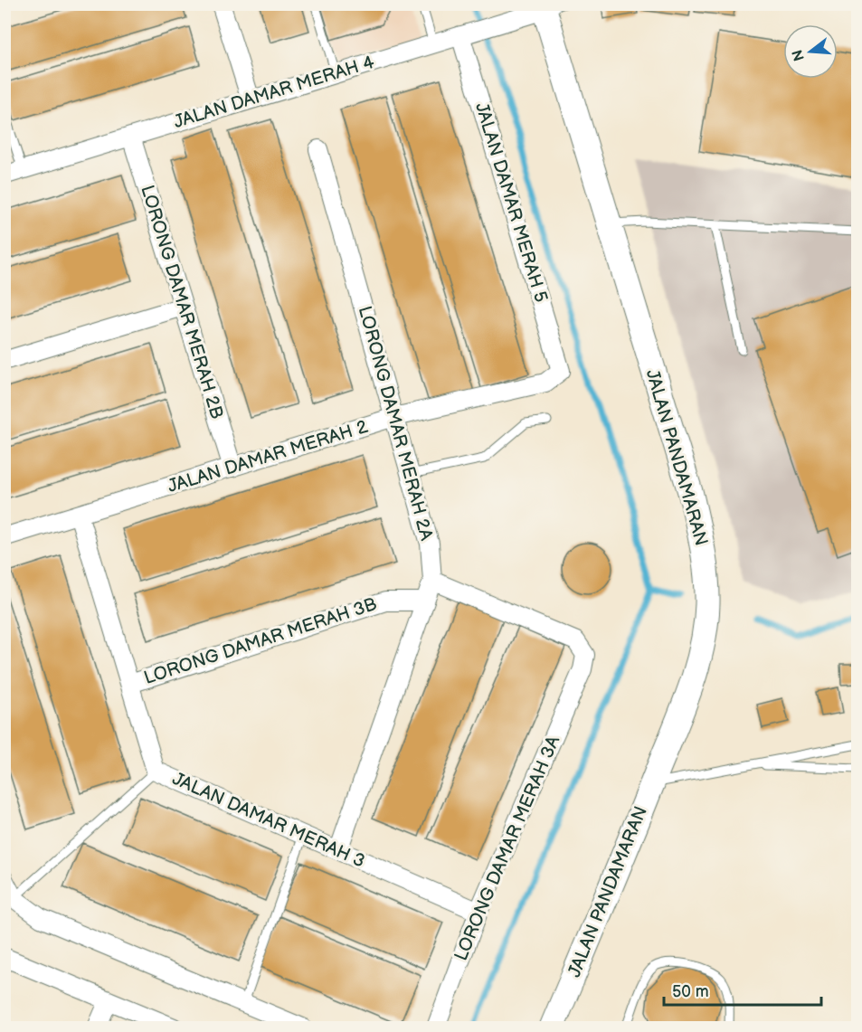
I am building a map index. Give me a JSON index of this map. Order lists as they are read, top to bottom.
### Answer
{
  "streets": {
    "main road": ["JALAN PANDAMARAN"],
    "street": [
      "JALAN DAMAR MERAH 4",
      "JALAN DAMAR MERAH 5",
      "LORONG DAMAR MERAH 2B",
      "LORONG DAMAR MERAH 2A",
      "JALAN DAMAR MERAH 2",
      "LORONG DAMAR MERAH 3B",
      "JALAN DAMAR MERAH 3",
      "LORONG DAMAR MERAH 3A"
    ]
  },
  "crossings": [
    ["JALAN DAMAR MERAH 4", "JALAN DAMAR MERAH 5"],
    ["JALAN DAMAR MERAH 4", "LORONG DAMAR MERAH 2B"],
    ["JALAN DAMAR MERAH 4", "JALAN PANDAMARAN"],
    ["JALAN DAMAR MERAH 5", "JALAN DAMAR MERAH 2"],
    ["LORONG DAMAR MERAH 2B", "JALAN DAMAR MERAH 2"],
    ["LORONG DAMAR MERAH 2A", "JALAN DAMAR MERAH 2"],
    ["LORONG DAMAR MERAH 2A", "LORONG DAMAR MERAH 3B"],
    ["LORONG DAMAR MERAH 2A", "JALAN DAMAR MERAH 3"],
    ["LORONG DAMAR MERAH 2A", "LORONG DAMAR MERAH 3A"],
    ["JALAN DAMAR MERAH 2", "JALAN DAMAR MERAH 3"],
    ["LORONG DAMAR MERAH 3B", "JALAN DAMAR MERAH 3"],
    ["JALAN DAMAR MERAH 3", "LORONG DAMAR MERAH 3A"]
  ],
  "scale_bar": "50 m",
  "north": "left"
}
